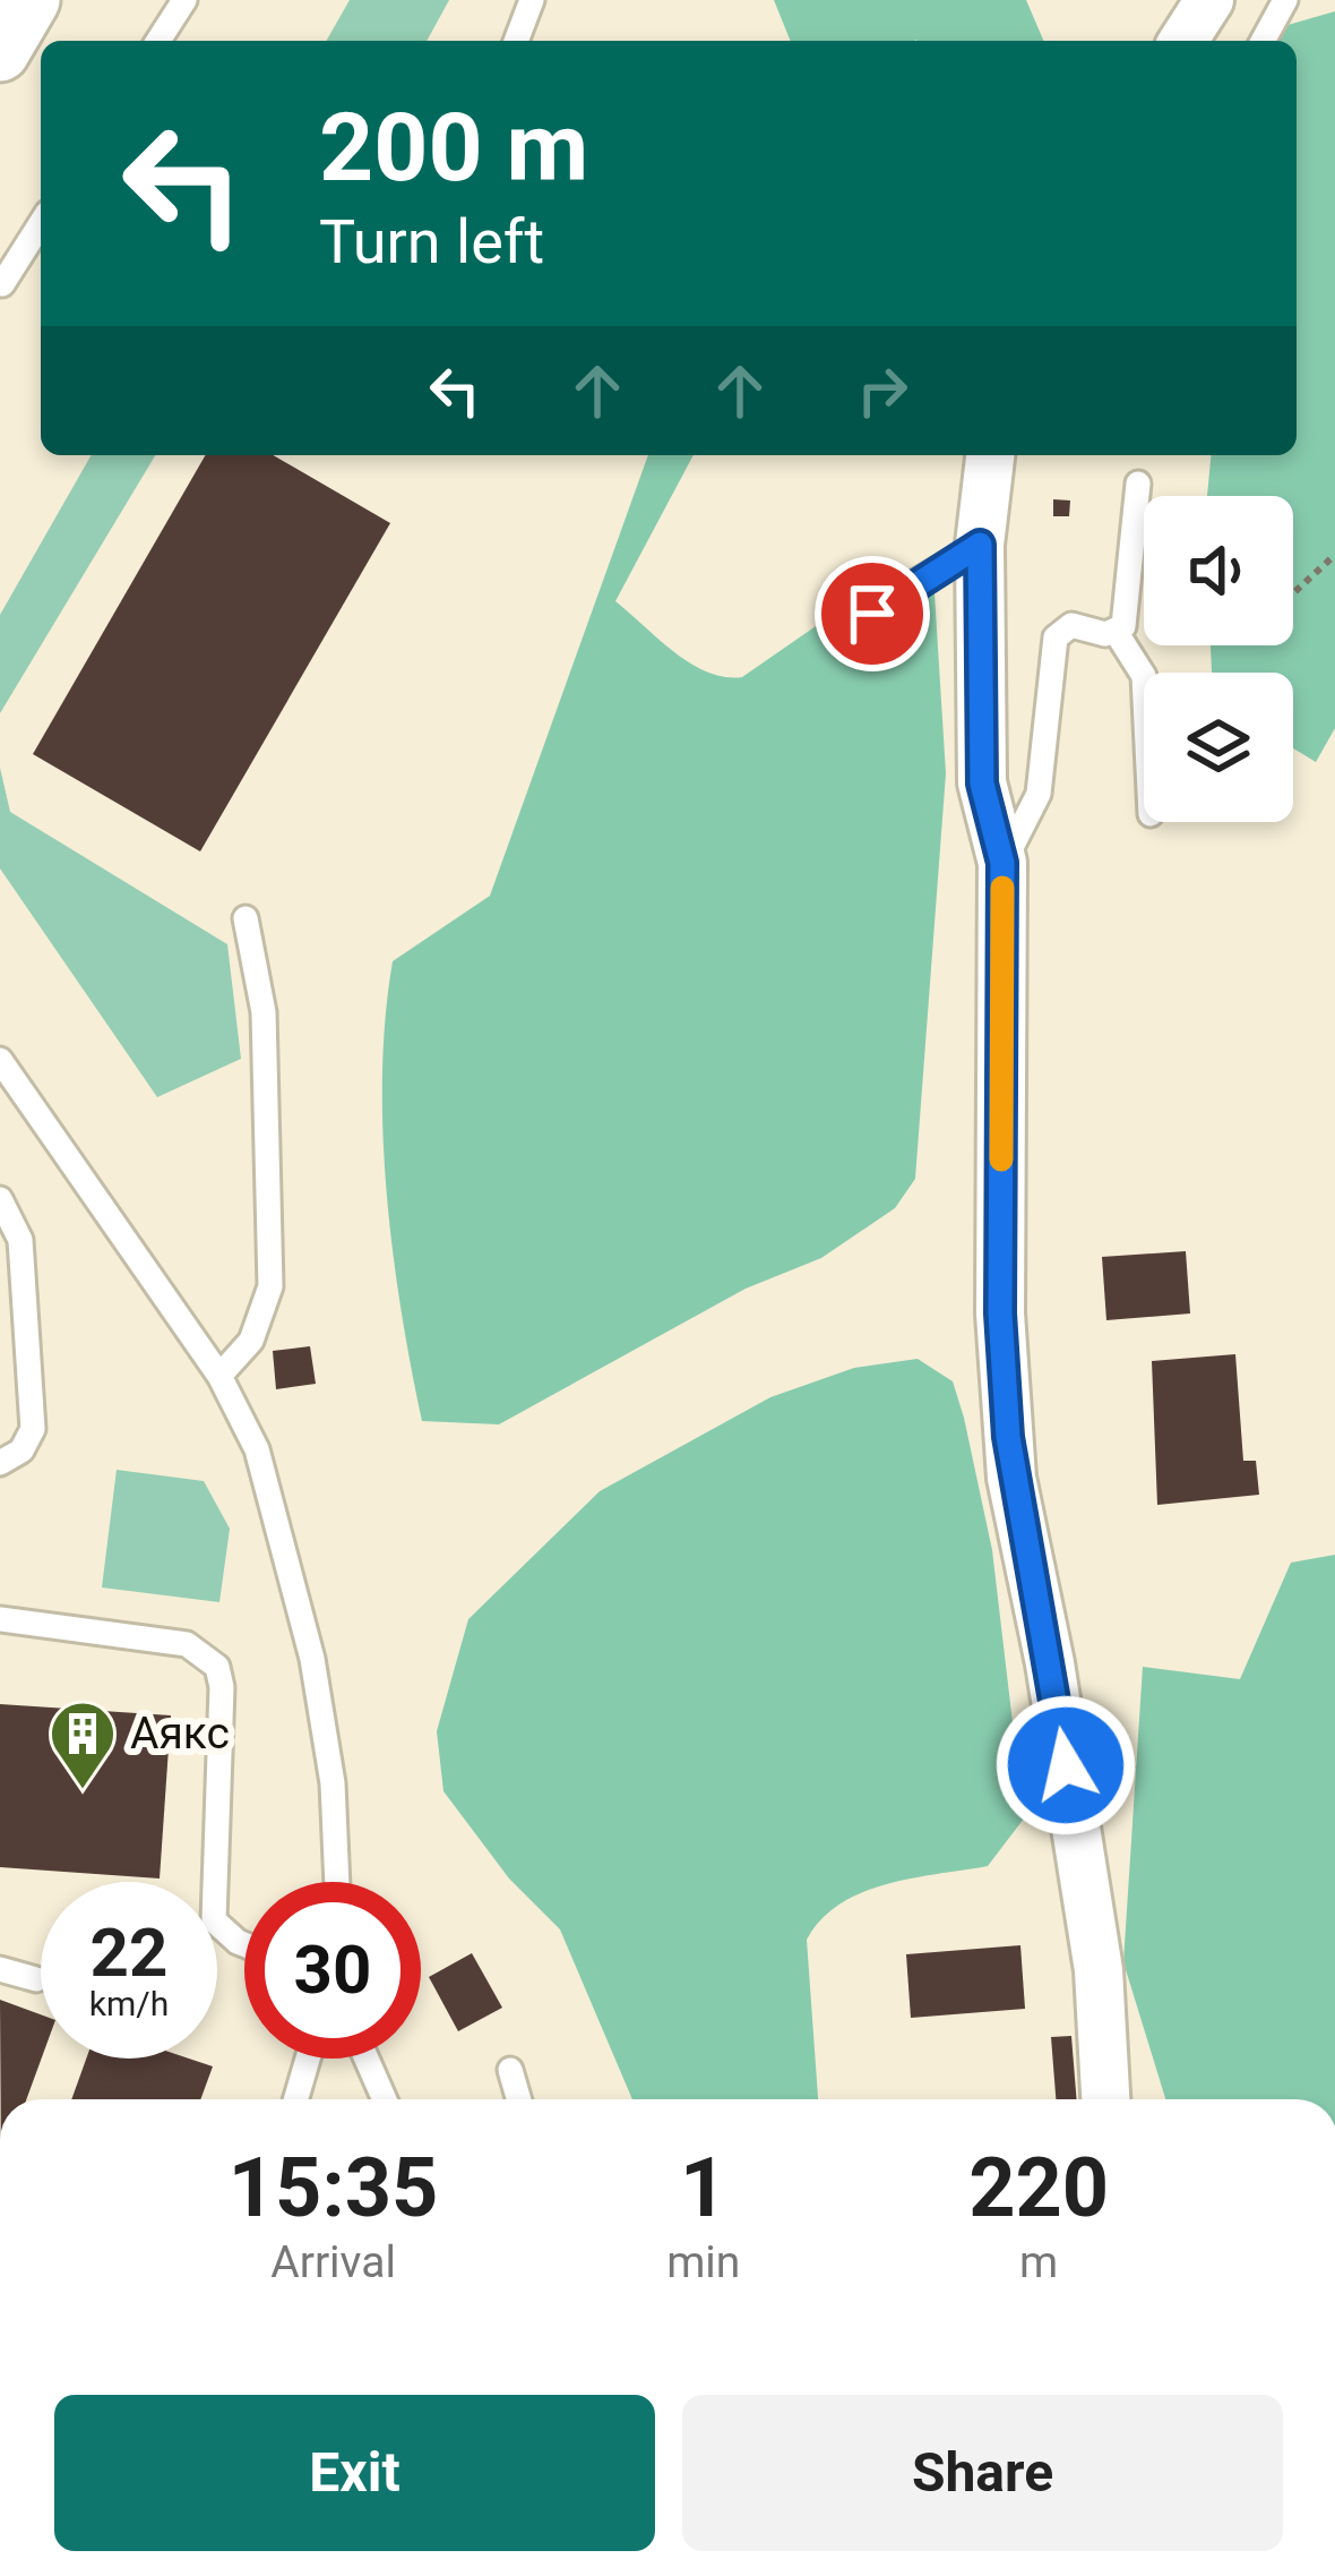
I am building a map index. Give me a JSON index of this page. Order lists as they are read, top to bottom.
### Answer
{
  "places": {
    "building": ["Аякс"]
  },
  "page": {
    "turn": ["200 m", "Turn left"],
    "speed": "22 km/h",
    "limit": "30",
    "eta": [
      "15:35",
      "Arrival",
      "1",
      "min",
      "220",
      "m"
    ],
    "buttons": ["Exit", "Share"]
  }
}
